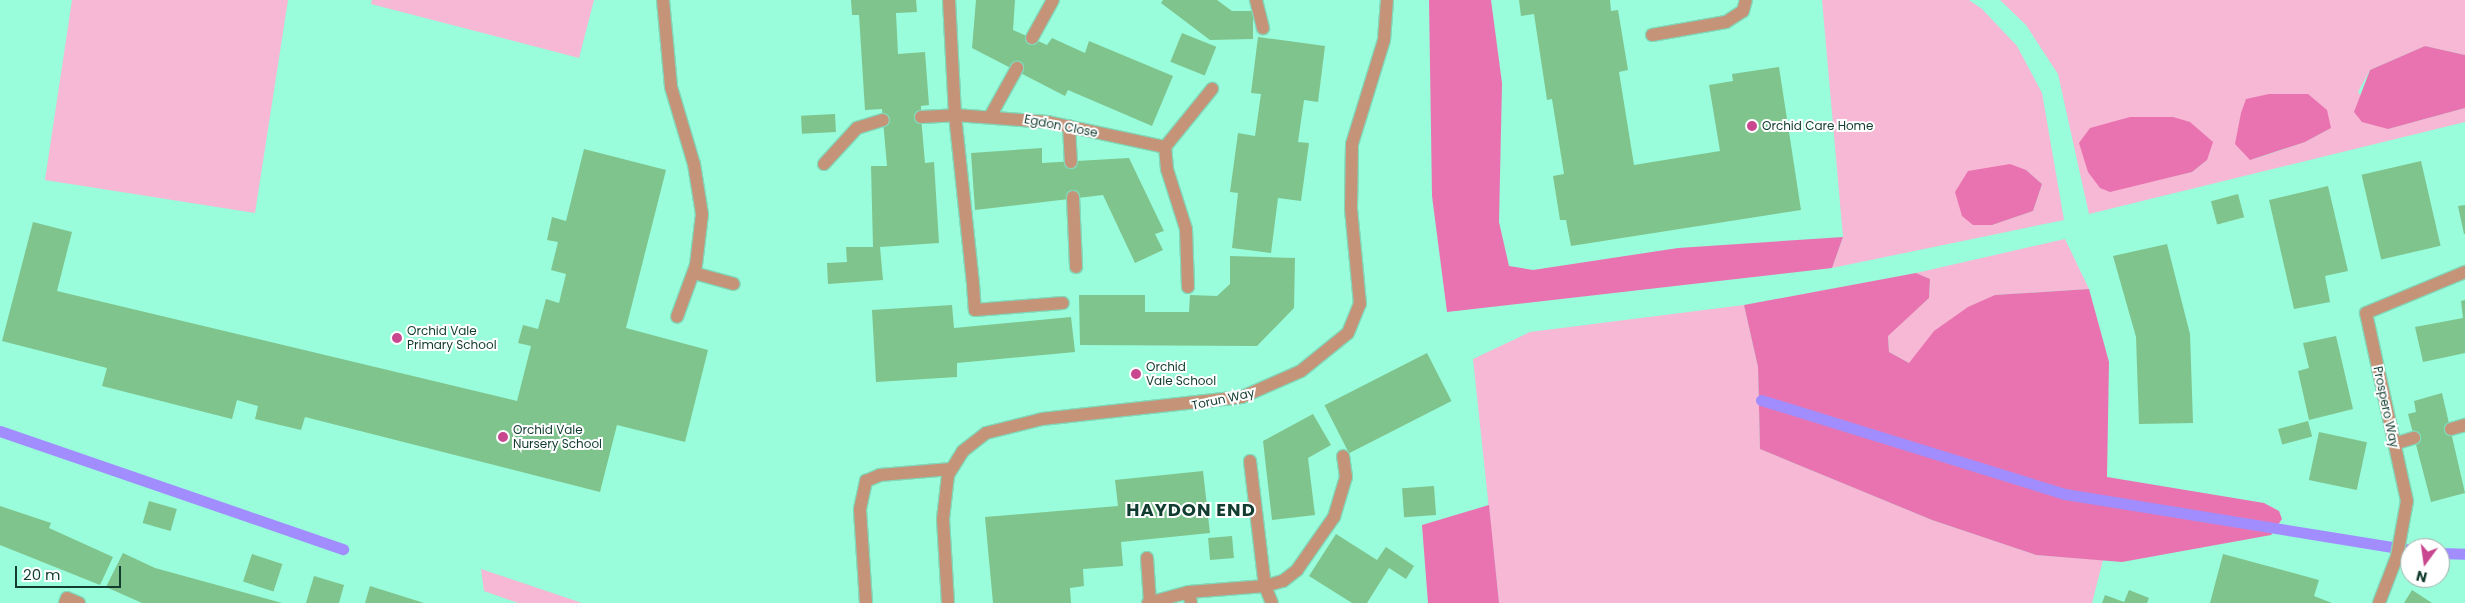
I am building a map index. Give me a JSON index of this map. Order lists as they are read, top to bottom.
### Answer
{
  "streets": {
    "street": ["Egdon Close", "Torun Way", "Prospero Way"]
  },
  "districts": ["HAYDON END"],
  "places": [
    "Orchid Care Home",
    "Orchid Vale Primary School",
    "Orchid Vale School",
    "Orchid Vale Nursery School"
  ],
  "scale_bar": "20 m",
  "north": "bottom"
}
